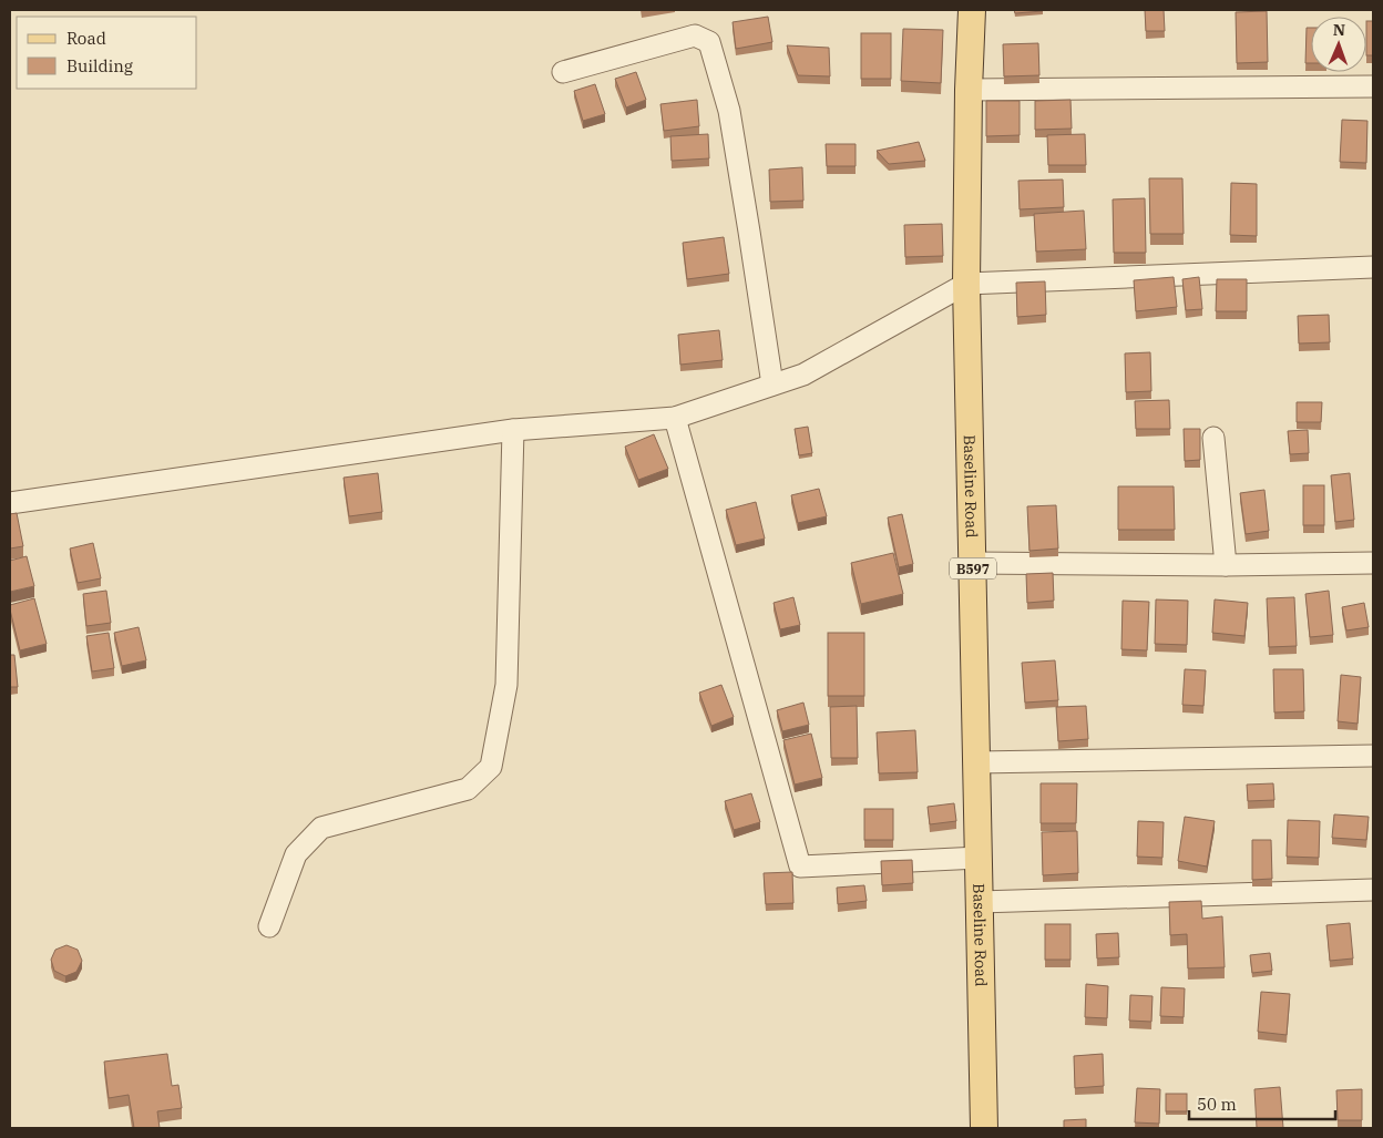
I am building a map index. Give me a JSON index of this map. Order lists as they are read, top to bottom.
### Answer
{
  "streets": {
    "main road": ["Baseline Road", "B597"]
  },
  "legend": ["Road", "Building"],
  "scale_bar": "50 m",
  "north": "top"
}
